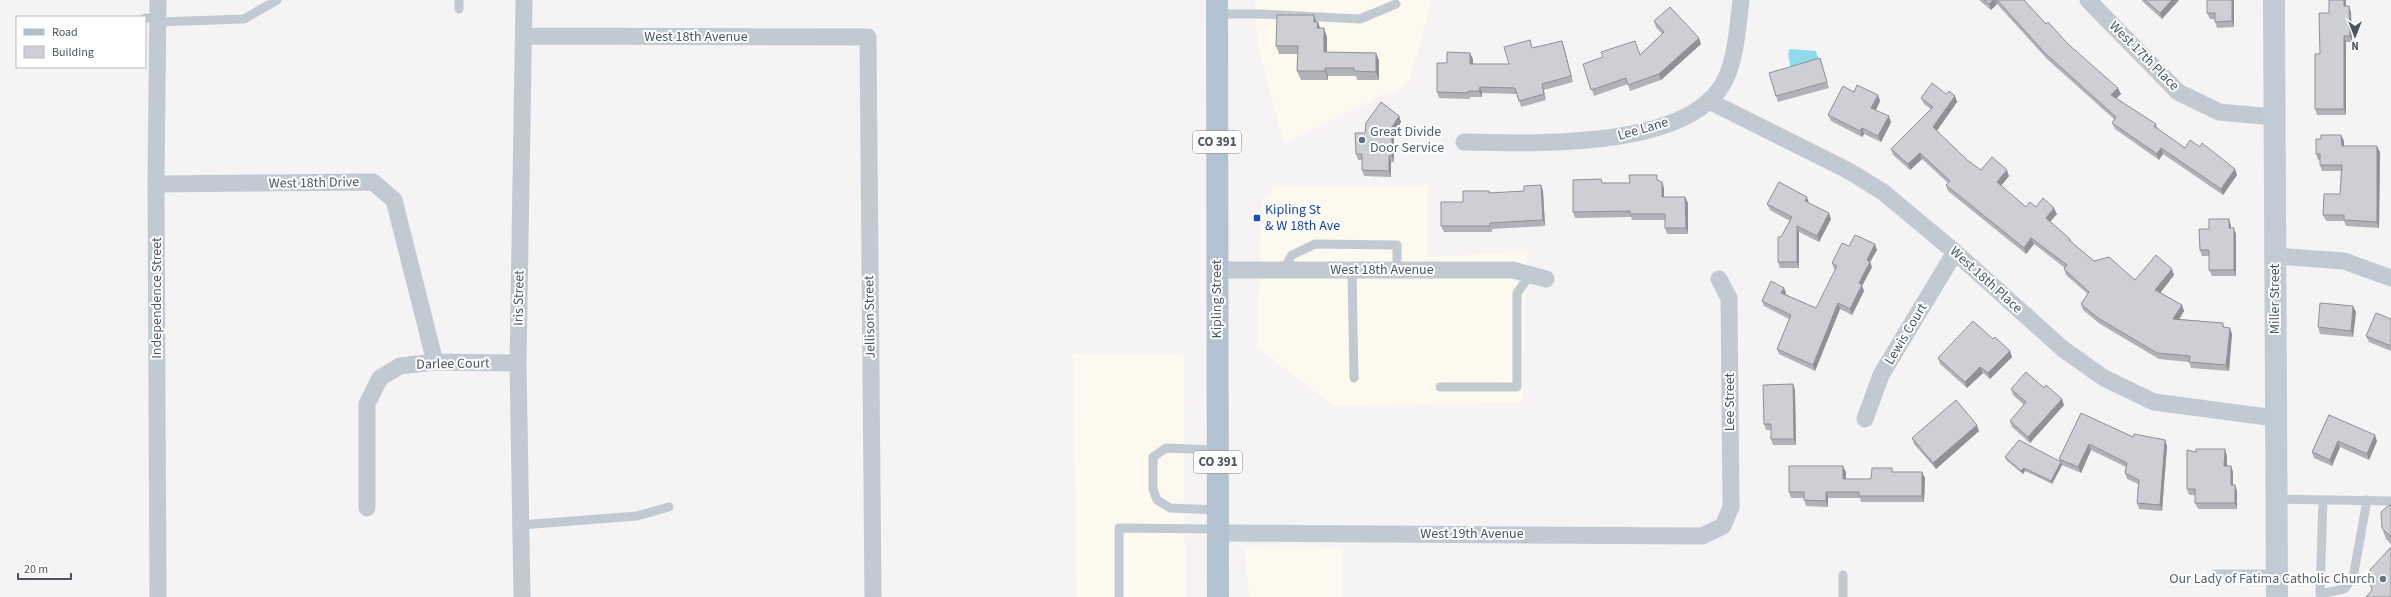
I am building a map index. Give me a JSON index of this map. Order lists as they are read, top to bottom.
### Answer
{
  "streets": {
    "main road": ["CO 391", "Kipling Street"],
    "street": [
      "West 18th Avenue",
      "West 17th Place",
      "Lee Lane",
      "West 18th Drive",
      "West 18th Place",
      "Independence Street",
      "Iris Street",
      "Miller Street",
      "Jellison Street",
      "Lewis Court",
      "Darlee Court",
      "Lee Street",
      "West 19th Avenue"
    ]
  },
  "crossings": [
    ["West 18th Avenue", "Iris Street"],
    ["West 18th Avenue", "Kipling Street"],
    ["West 18th Avenue", "Jellison Street"],
    ["West 17th Place", "Miller Street"],
    ["Lee Lane", "West 18th Place"],
    ["West 18th Drive", "Independence Street"],
    ["West 18th Drive", "Darlee Court"],
    ["West 18th Place", "Miller Street"],
    ["West 18th Place", "Lewis Court"],
    ["Iris Street", "Darlee Court"],
    ["Kipling Street", "West 19th Avenue"],
    ["Lee Street", "West 19th Avenue"]
  ],
  "places": {
    "other": ["Great Divide Door Service", "Our Lady of Fatima Catholic Church"],
    "transit": ["Kipling St & W 18th Ave"]
  },
  "legend": ["Road", "Building"],
  "scale_bar": "20 m",
  "north": "bottom"
}
